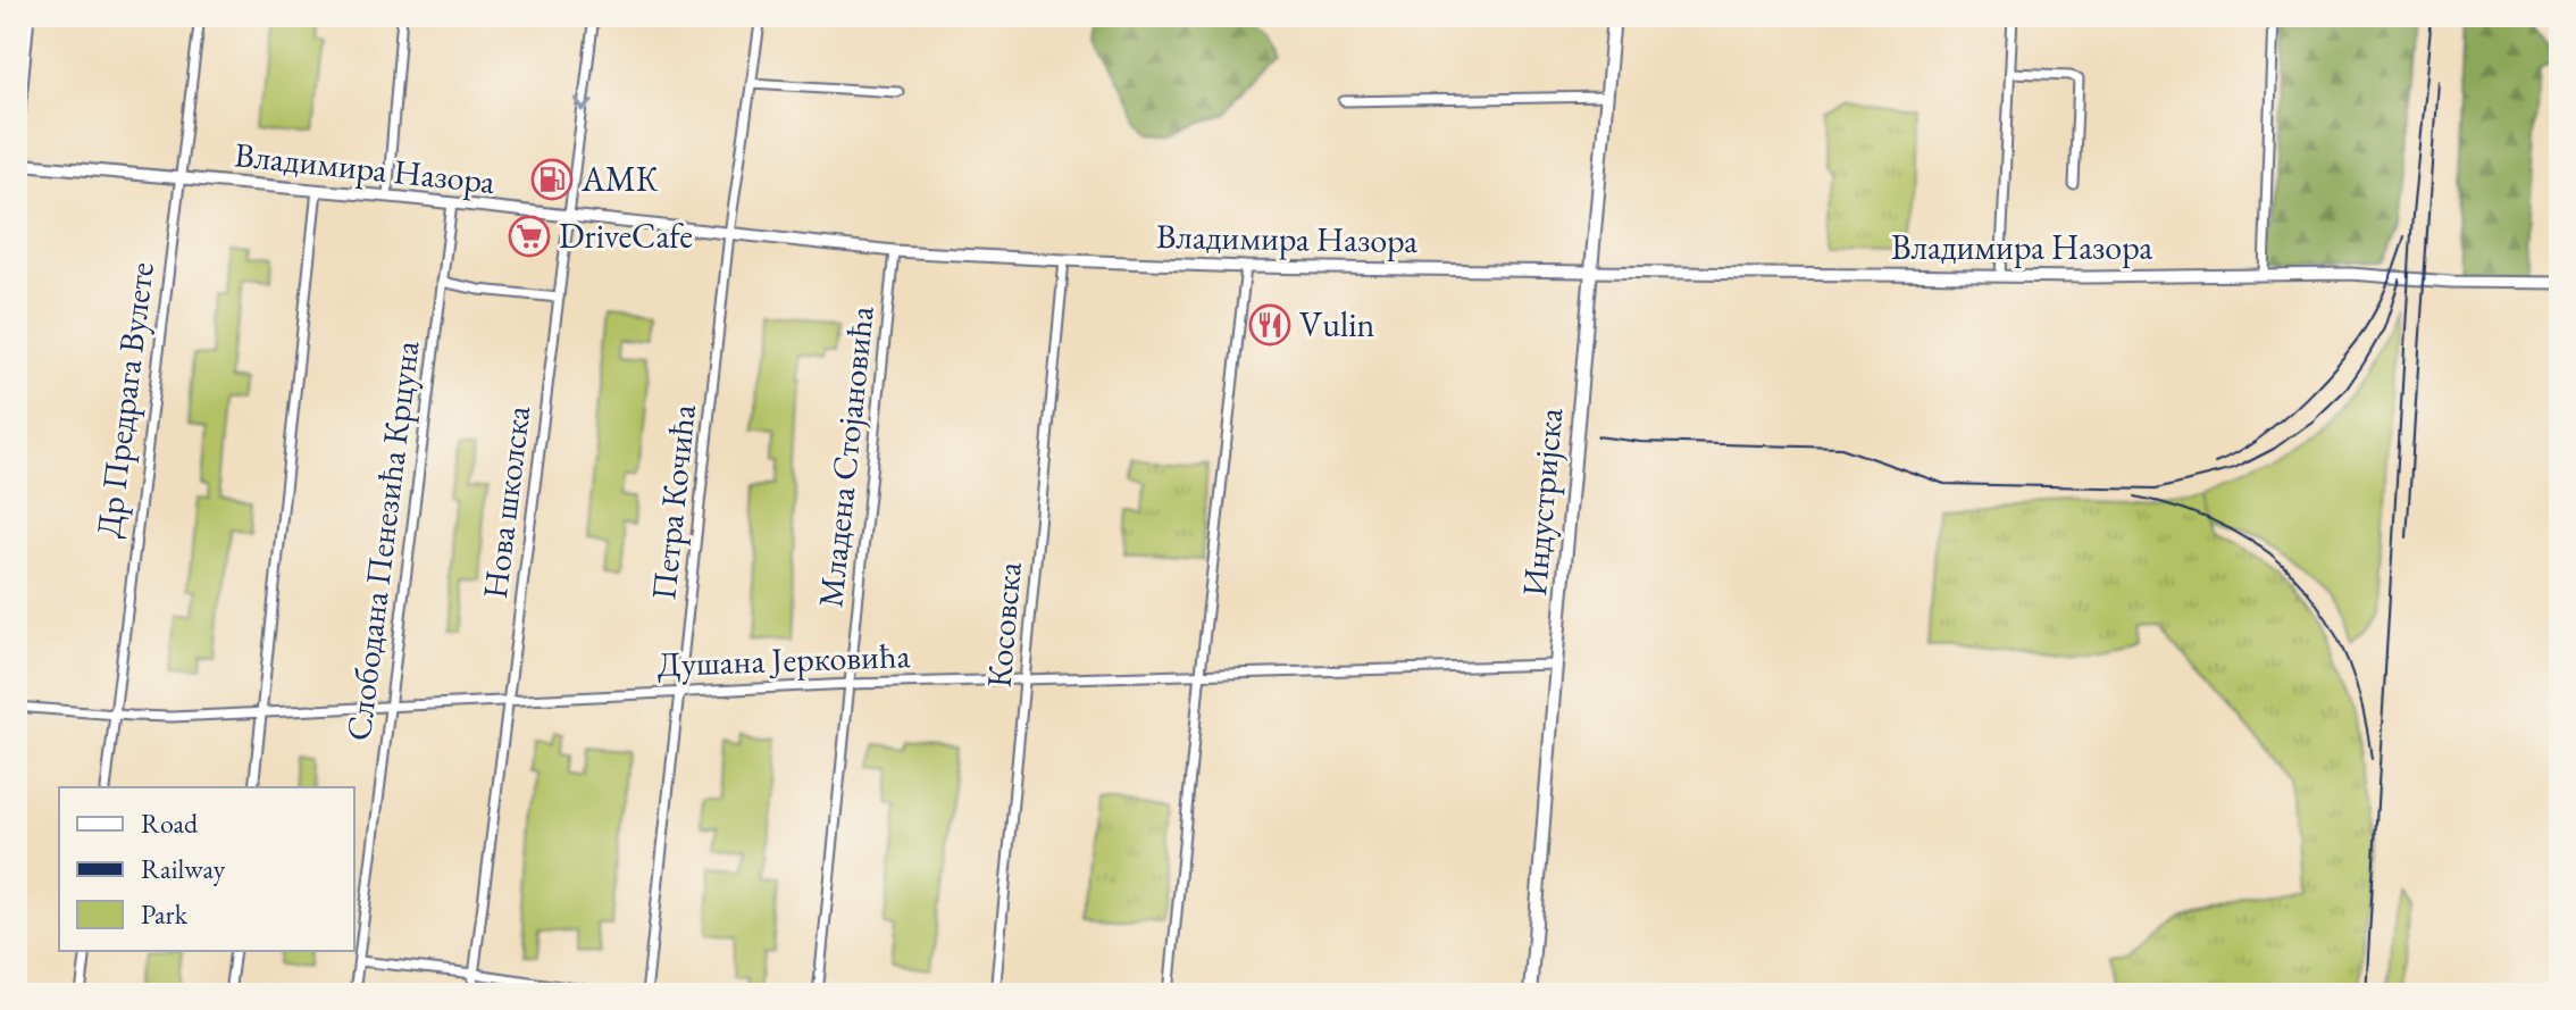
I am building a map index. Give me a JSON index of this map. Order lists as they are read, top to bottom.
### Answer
{
  "streets": {
    "main road": ["Индустријска"],
    "street": [
      "Владимира Назора",
      "Др Предрага Вулете",
      "Младена Стојановића",
      "Нова школска",
      "Петра Кочића",
      "Слободана Пенезића Крцуна",
      "Косовска",
      "Душана Јерковића"
    ]
  },
  "crossings": [
    ["Владимира Назора", "Др Предрага Вулете"],
    ["Владимира Назора", "Младена Стојановића"],
    ["Владимира Назора", "Нова школска"],
    ["Владимира Назора", "Петра Кочића"],
    ["Владимира Назора", "Индустријска"],
    ["Владимира Назора", "Слободана Пенезића Крцуна"],
    ["Владимира Назора", "Косовска"],
    ["Др Предрага Вулете", "Душана Јерковића"],
    ["Младена Стојановића", "Душана Јерковића"],
    ["Нова школска", "Душана Јерковића"],
    ["Петра Кочића", "Душана Јерковића"],
    ["Индустријска", "Душана Јерковића"],
    ["Слободана Пенезића Крцуна", "Душана Јерковића"],
    ["Косовска", "Душана Јерковића"]
  ],
  "places": {
    "fuel station": ["АМК"],
    "supermarket": ["DriveCafe"],
    "restaurant": ["Vulin"]
  },
  "legend": ["Road", "Railway", "Park"]
}
